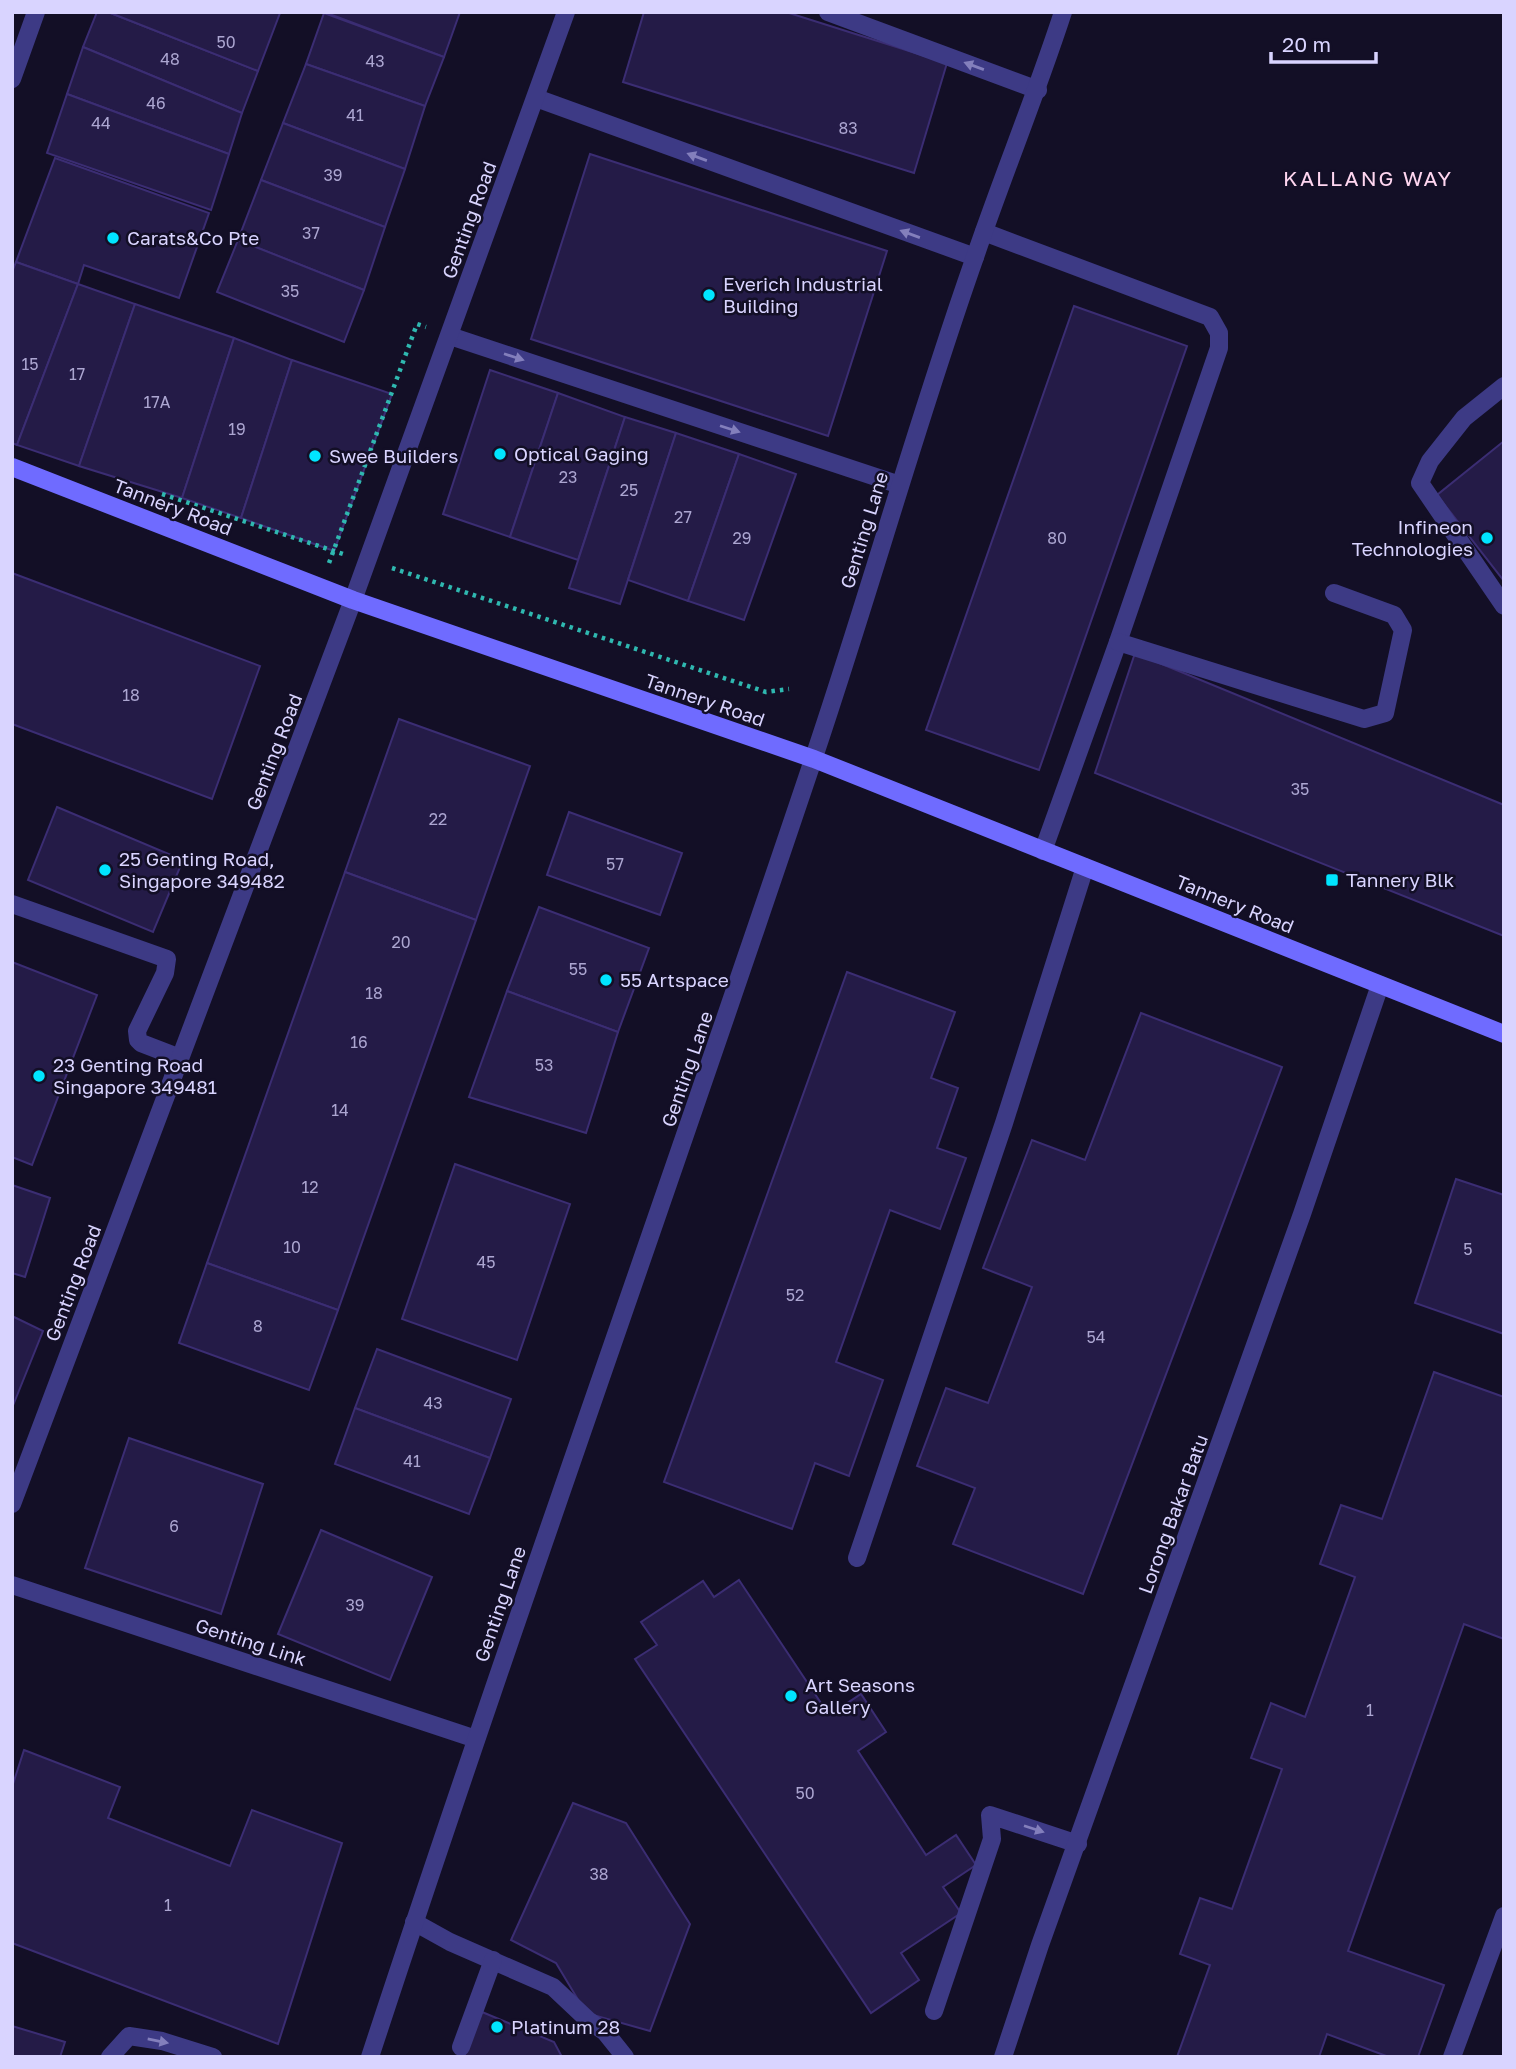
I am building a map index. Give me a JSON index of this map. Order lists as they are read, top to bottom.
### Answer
{
  "streets": {
    "street": [
      "Genting Road",
      "Tannery Road",
      "Genting Lane",
      "Lorong Bakar Batu",
      "Genting Link"
    ]
  },
  "crossings": [
    ["Genting Road", "Tannery Road"],
    ["Tannery Road", "Genting Lane"],
    ["Tannery Road", "Lorong Bakar Batu"],
    ["Genting Lane", "Genting Link"]
  ],
  "districts": ["KALLANG WAY"],
  "places": {
    "other": [
      "Carats&Co Pte",
      "Everich Industrial Building",
      "Optical Gaging",
      "Swee Builders",
      "Infineon Technologies",
      "25 Genting Road, Singapore 349482",
      "55 Artspace",
      "23 Genting Road Singapore 349481",
      "Art Seasons Gallery",
      "Platinum 28"
    ],
    "transit": ["Tannery Blk"]
  },
  "house_numbers": [
    "50",
    "48",
    "43",
    "46",
    "41",
    "44",
    "83",
    "39",
    "37",
    "35",
    "15",
    "17",
    "17A",
    "19",
    "23",
    "25",
    "27",
    "29",
    "80",
    "18",
    "35",
    "22",
    "57",
    "20",
    "55",
    "18",
    "16",
    "53",
    "14",
    "12",
    "10",
    "5",
    "45",
    "52",
    "8",
    "54",
    "43",
    "41",
    "6",
    "39",
    "1",
    "50",
    "38",
    "1"
  ],
  "scale_bar": "20 m"
}
